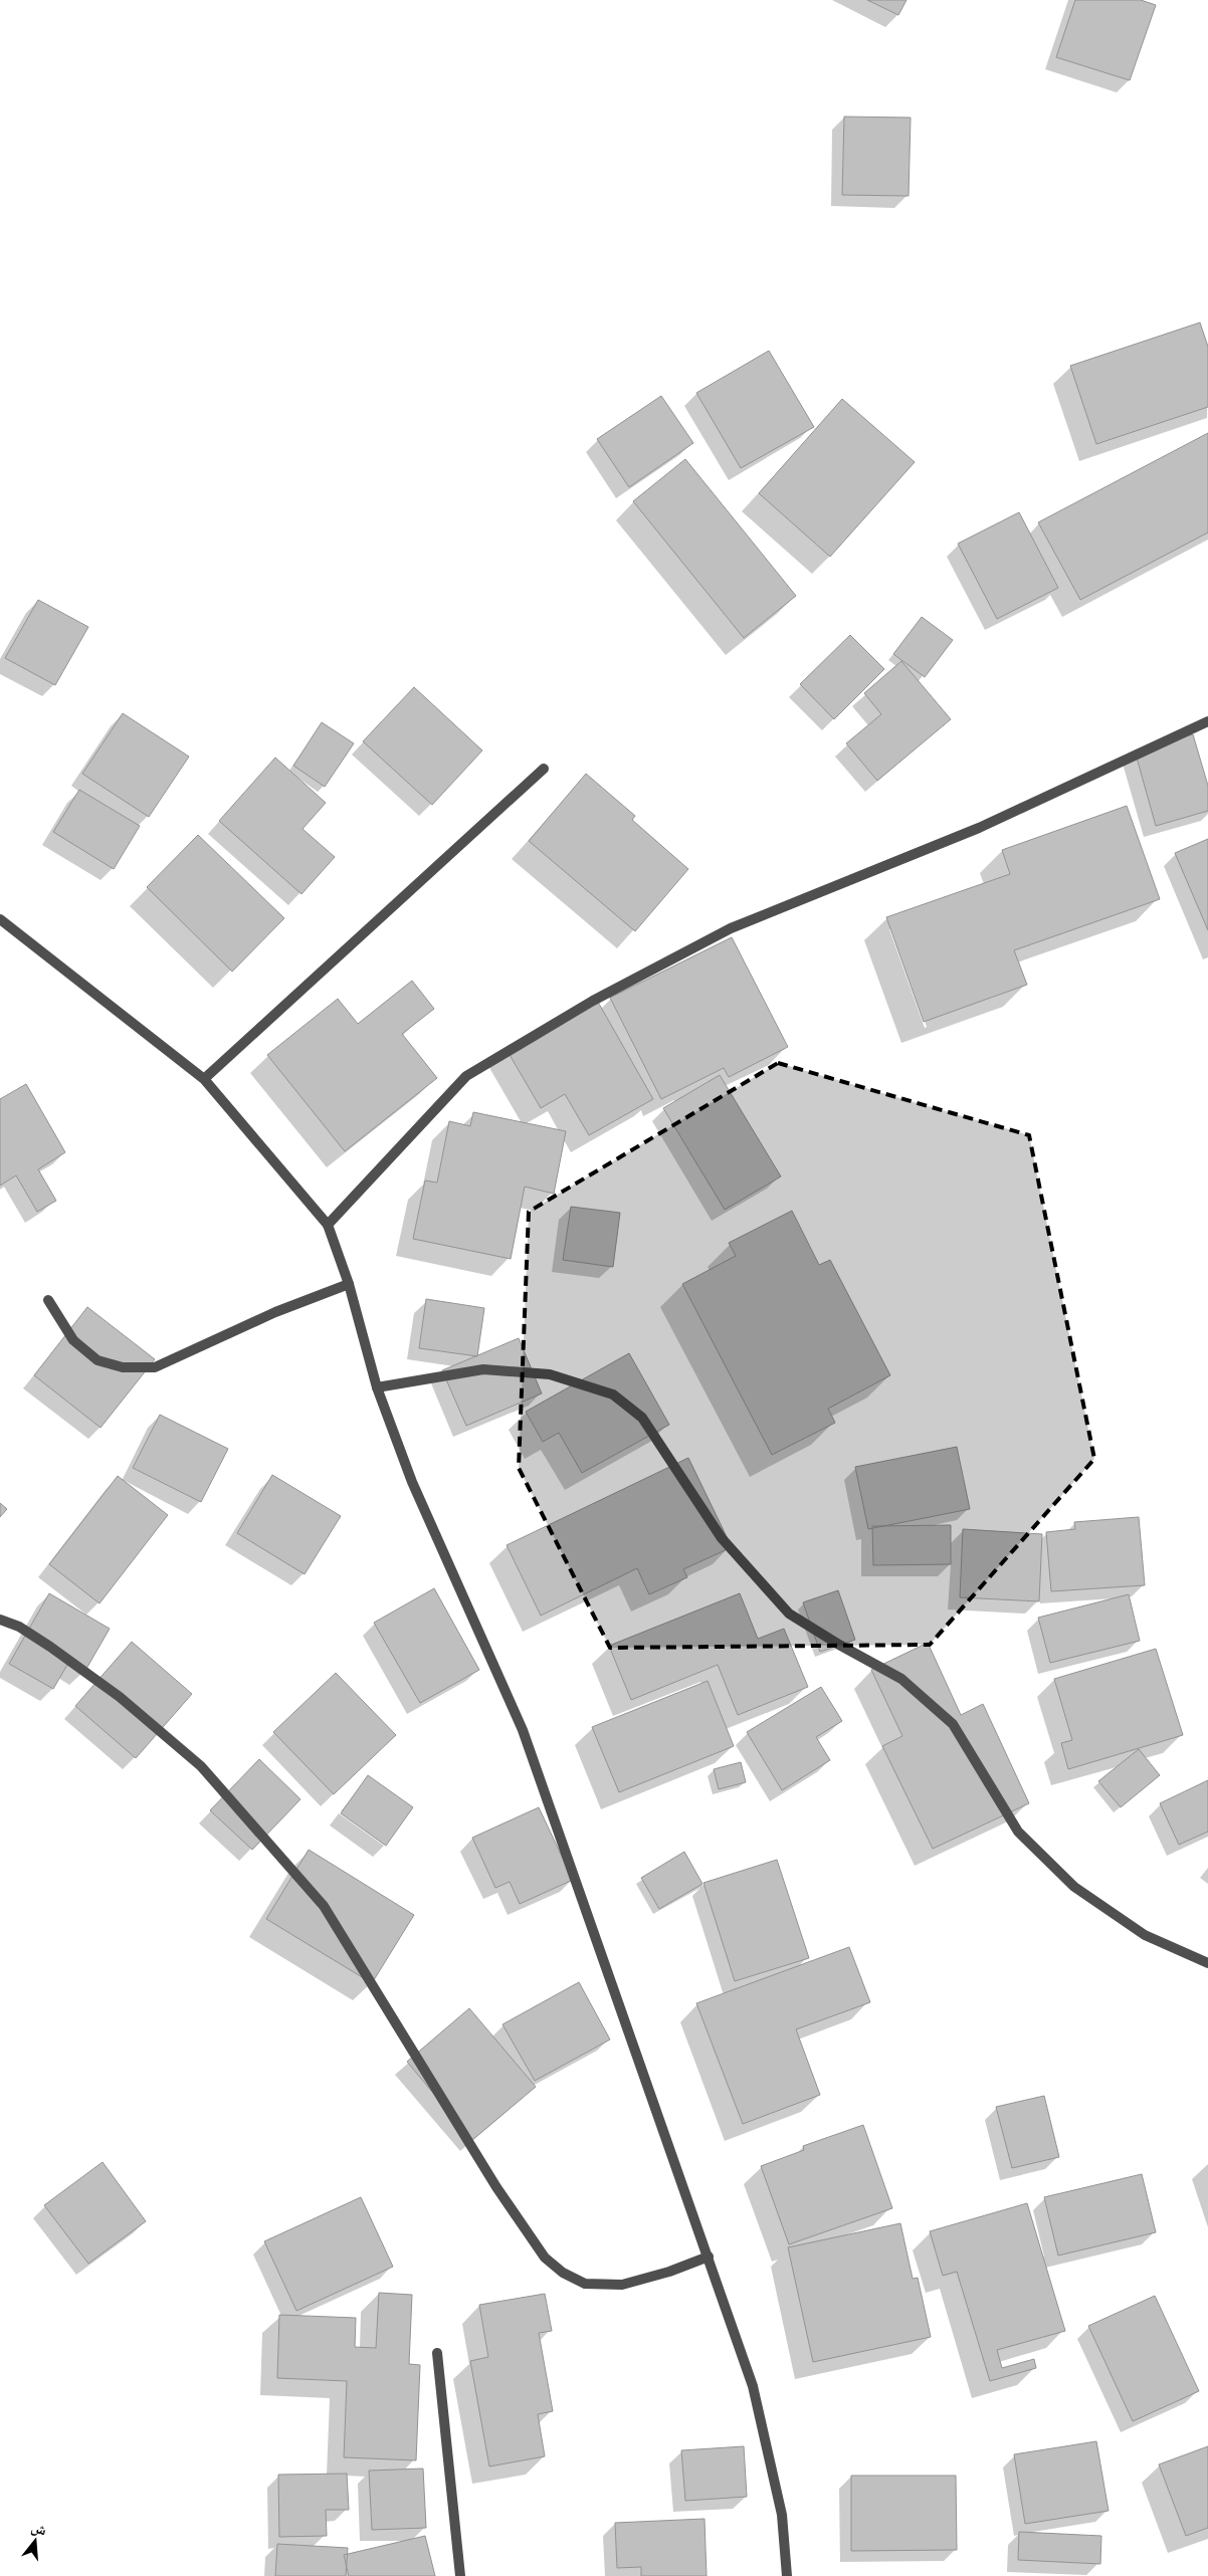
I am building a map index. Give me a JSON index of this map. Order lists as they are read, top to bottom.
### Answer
{
  "north": "top"
}
